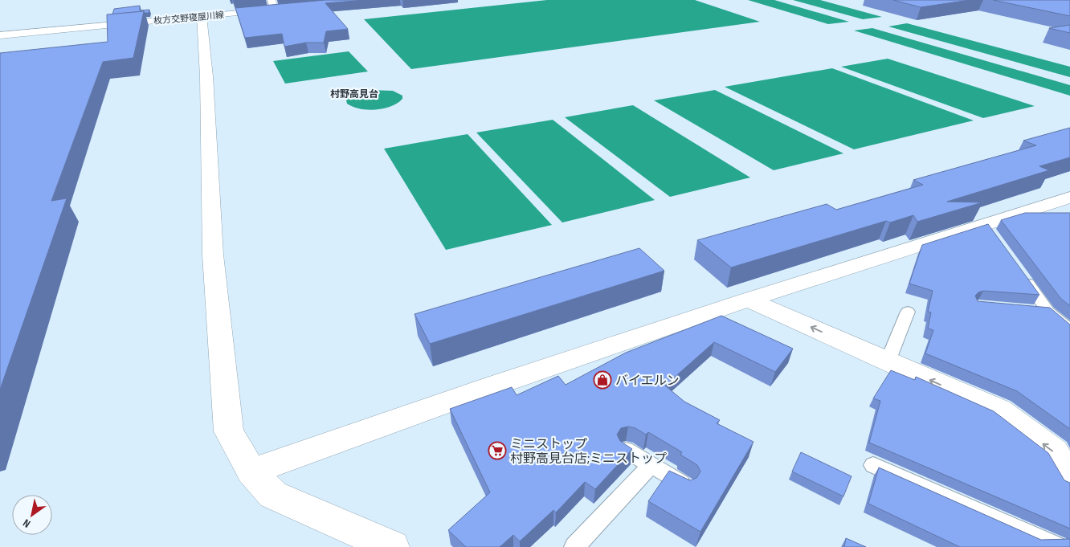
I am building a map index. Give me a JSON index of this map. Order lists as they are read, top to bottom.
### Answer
{
  "streets": {
    "street": ["枚方交野寝屋川線"]
  },
  "districts": ["村野高見台"],
  "places": {
    "shop": ["バイエルン"],
    "supermarket": ["ミニストップ 村野高見台店;ミニストップ"]
  },
  "north": "bottom left"
}
